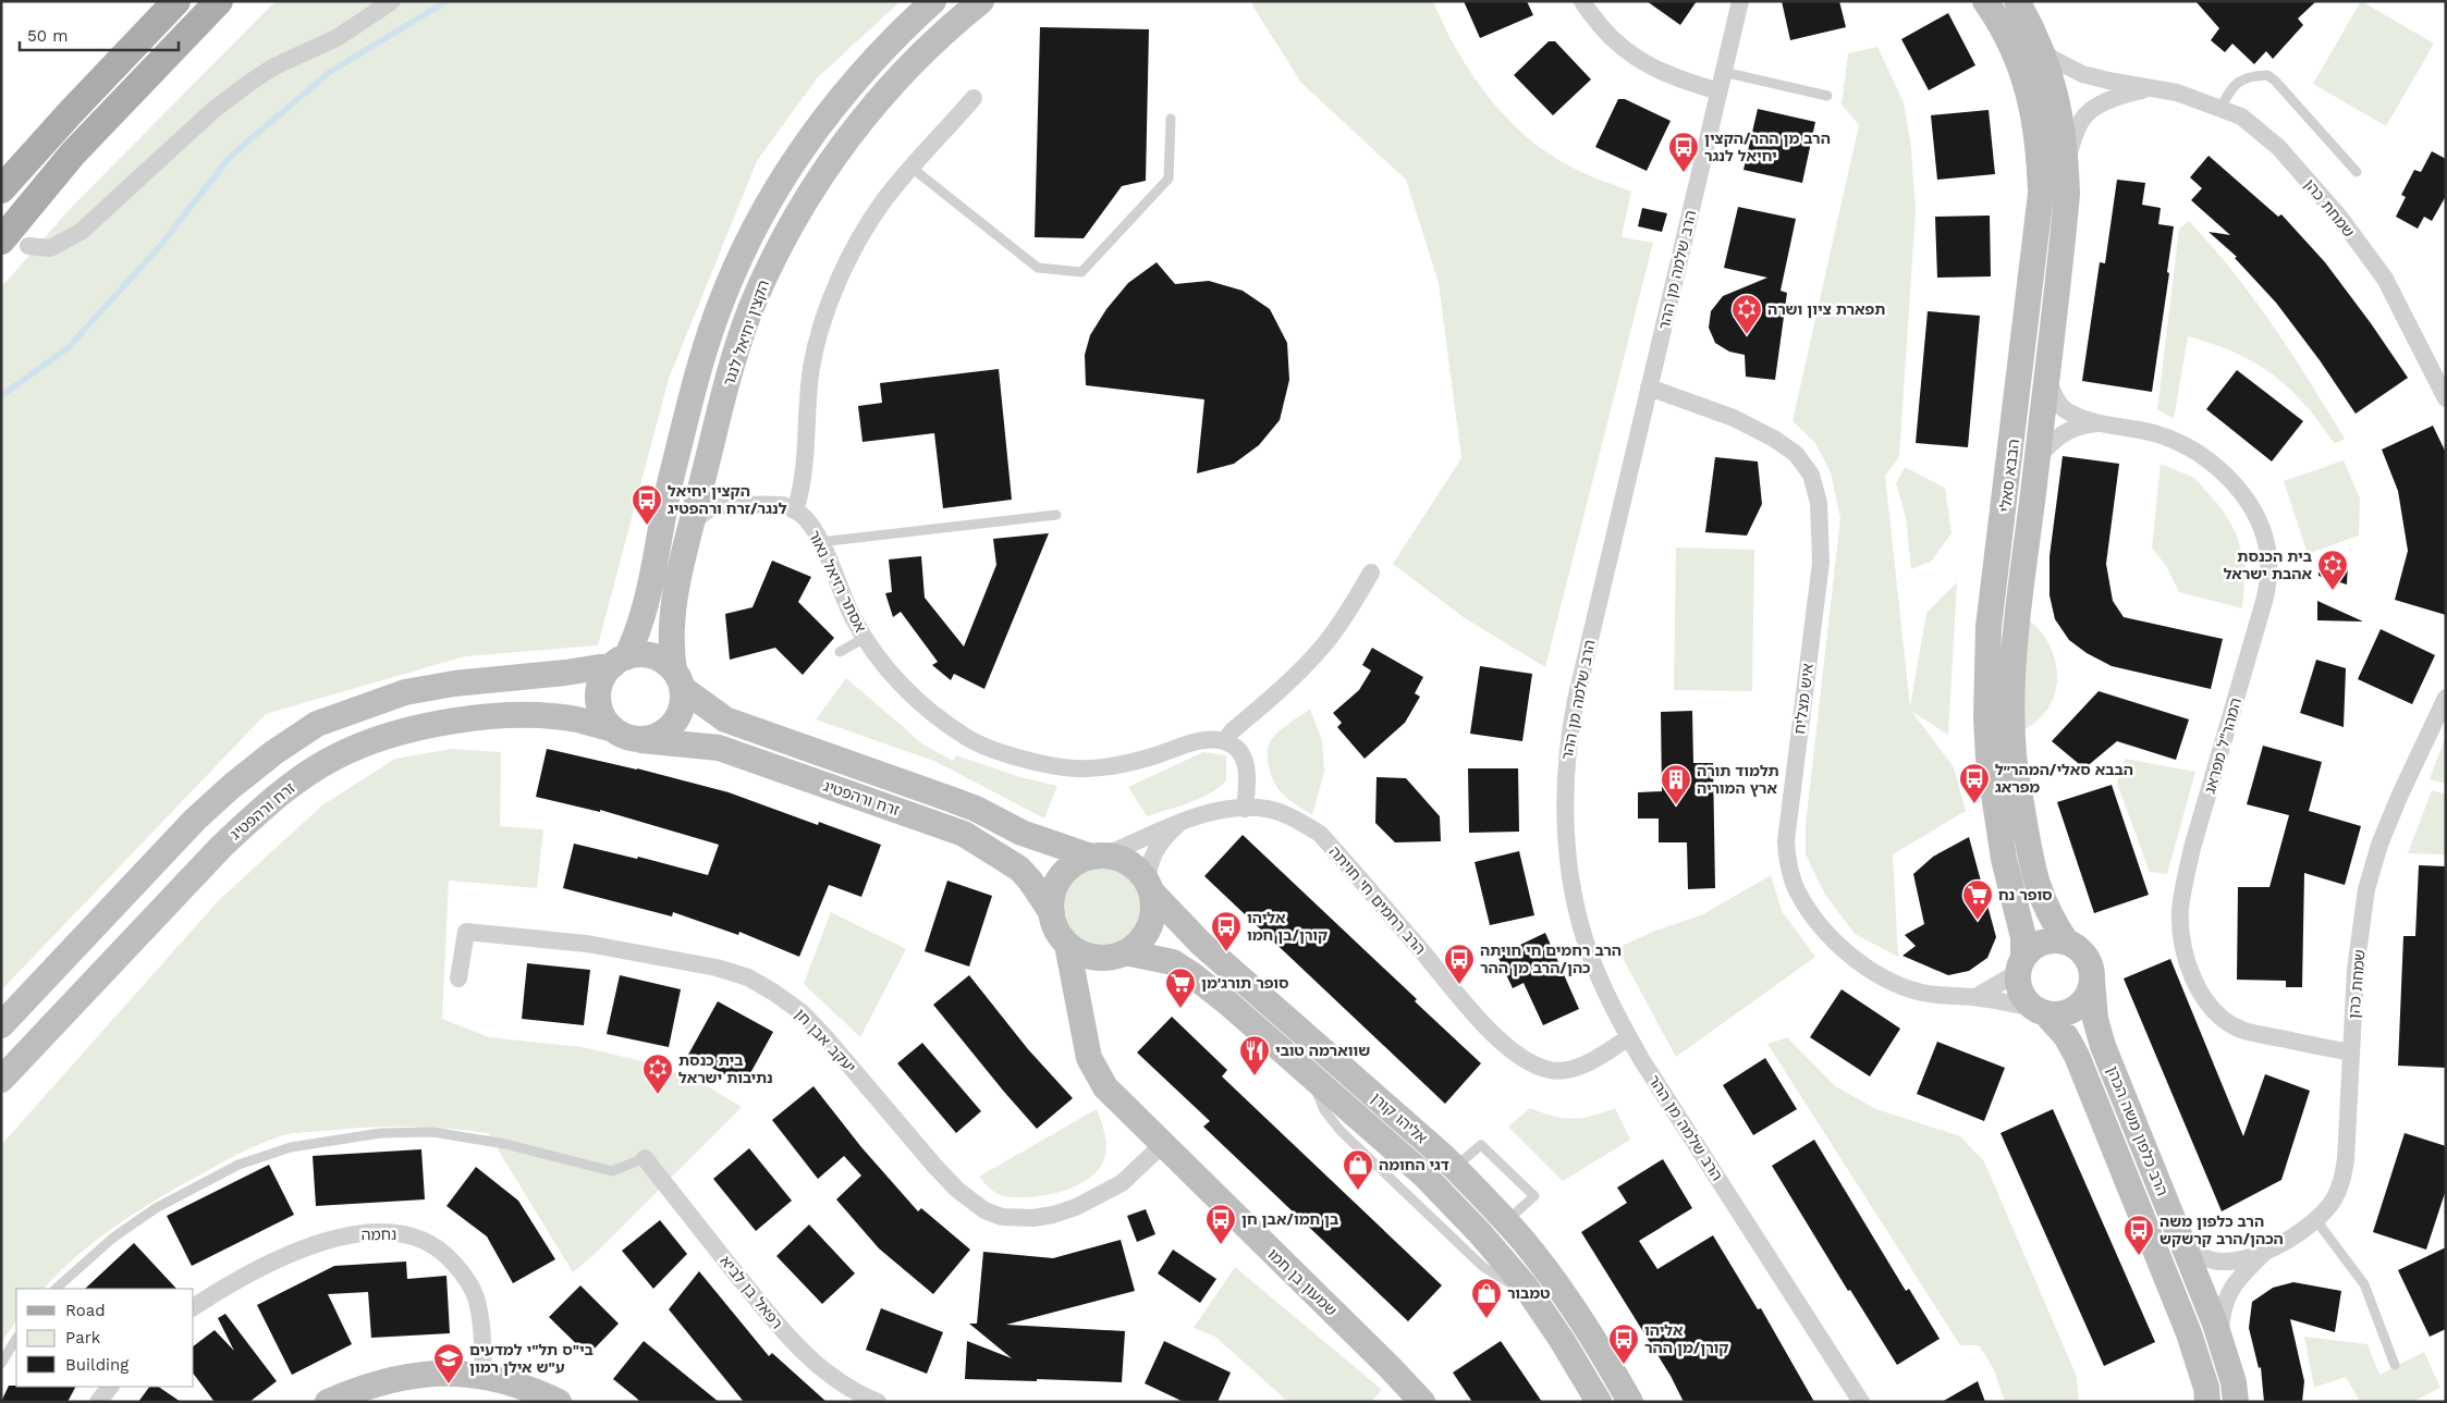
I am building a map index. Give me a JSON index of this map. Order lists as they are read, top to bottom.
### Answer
{
  "streets": {
    "street": [
      "שמחת כהן",
      "הרב שלמה מן ההר",
      "הקצין יחיאל לנגר",
      "הבבא סאלי",
      "אסתר רזיאל נאור",
      "איש מצליח",
      "המהר\"ל מפראג",
      "זרח ורהפטיג",
      "הרב רחמים חי חויתה",
      "יעקב אבן חן",
      "אליהו קורן",
      "הרב כלפון משה הכהן",
      "נחמה",
      "שמעון בן חמו",
      "רפאל בן לביא"
    ]
  },
  "crossings": [
    ["שמחת כהן", "המהר\"ל מפראג"],
    ["הרב שלמה מן ההר", "איש מצליח"],
    ["הרב שלמה מן ההר", "הרב רחמים חי חויתה"],
    ["הקצין יחיאל לנגר", "זרח ורהפטיג"],
    ["הבבא סאלי", "איש מצליח"],
    ["הבבא סאלי", "המהר\"ל מפראג"],
    ["הבבא סאלי", "הרב כלפון משה הכהן"],
    ["איש מצליח", "הרב כלפון משה הכהן"],
    ["זרח ורהפטיג", "אליהו קורן"],
    ["זרח ורהפטיג", "שמעון בן חמו"],
    ["יעקב אבן חן", "שמעון בן חמו"],
    ["אליהו קורן", "שמעון בן חמו"]
  ],
  "places": {
    "bus stop": [
      "הרב מן ההר/הקצין יחיאל לנגר",
      "הקצין יחיאל לנגר/זרח ורהפטיג",
      "הבבא סאלי/המהר״ל מפראג",
      "אליהו קורן/בן חמו",
      "הרב רחמים חי חויתה כהן/הרב מן ההר",
      "בן חמו/אבן חן",
      "הרב כלפון משה הכהן/הרב קרשקש",
      "אליהו קורן/מן ההר"
    ],
    "synagogue": ["תפארת ציון ושרה", "בית הכנסת אהבת ישראל", "בית כנסת נתיבות ישראל"],
    "building": ["תלמוד תורה ארץ המוריה"],
    "supermarket": ["סופר נח", "סופר תורג'מן"],
    "restaurant": ["שווארמה טובי"],
    "shop": ["דגי החומה", "טמבור"],
    "school or university": ["בי\"ס תל\"י למדעים ע\"ש אילן רמון"]
  },
  "legend": ["Road", "Park", "Building"],
  "scale_bar": "50 m"
}
